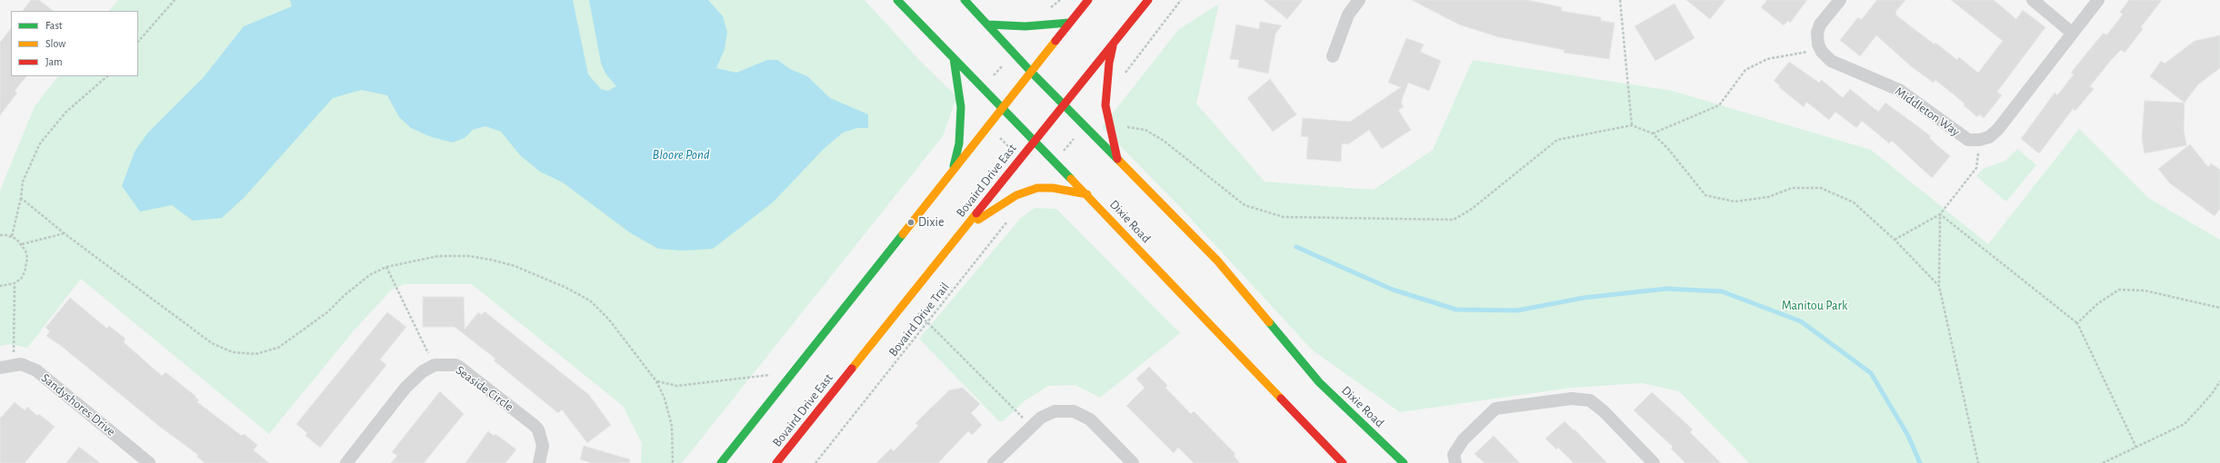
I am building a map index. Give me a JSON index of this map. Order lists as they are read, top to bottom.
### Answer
{
  "streets": {
    "main road": ["Bovaird Drive East", "Dixie Road"],
    "street": ["Middleton Way", "Seaside Circle", "Sandyshores Drive"],
    "path": ["Bovaird Drive Trail"]
  },
  "crossings": [
    ["Bovaird Drive East", "Dixie Road"]
  ],
  "water": ["Bloore Pond"],
  "parks": ["Manitou Park"],
  "places": ["Dixie"],
  "legend": ["Fast", "Slow", "Jam"]
}
